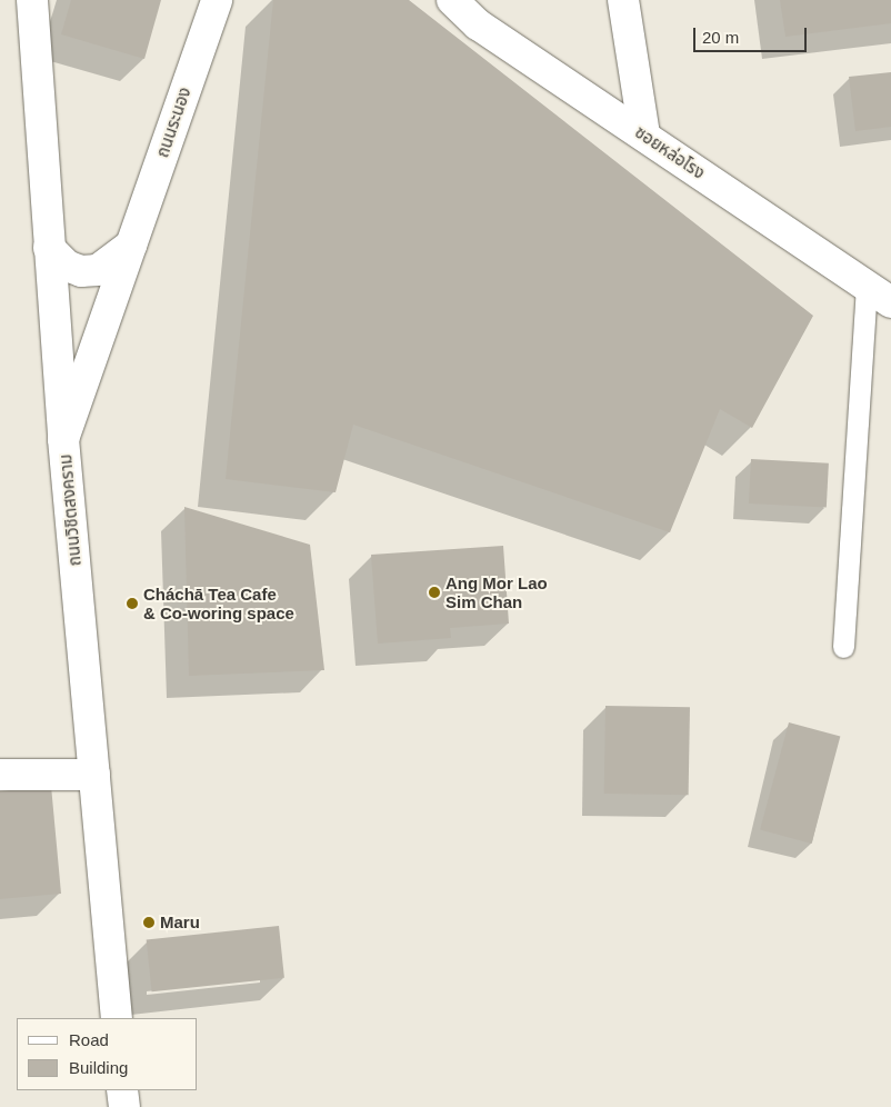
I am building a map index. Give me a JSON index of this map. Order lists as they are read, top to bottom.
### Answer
{
  "streets": {
    "street": ["ถนนระนอง", "ซอยหล่อโรง", "ถนนวิชิตสงคราม"]
  },
  "crossings": [
    ["ถนนระนอง", "ถนนวิชิตสงคราม"]
  ],
  "places": ["Ang Mor Lao Sim Chan", "Cháchā Tea Cafe & Co-woring space", "Maru"],
  "legend": ["Road", "Building"],
  "scale_bar": "20 m"
}
